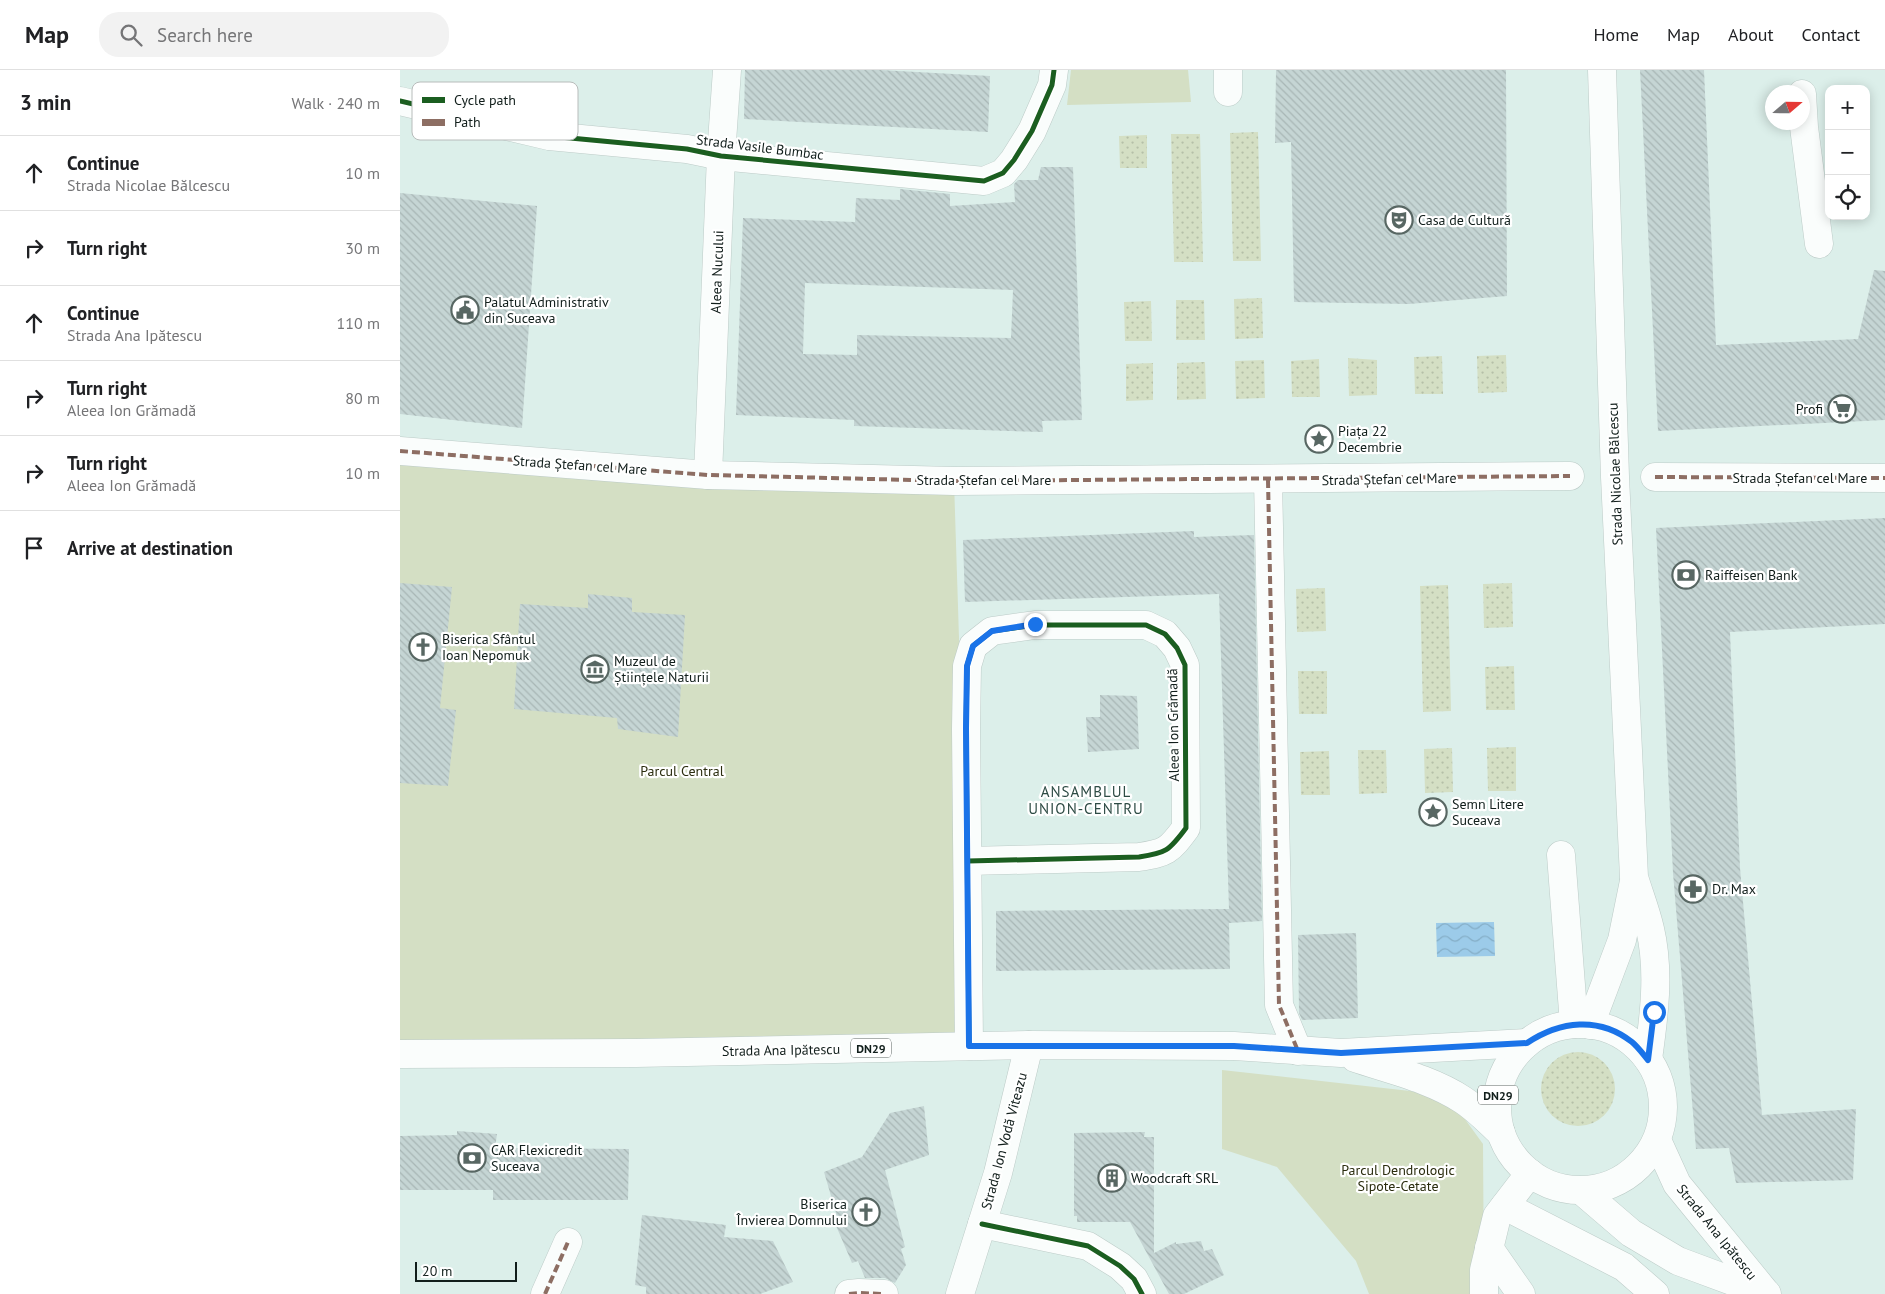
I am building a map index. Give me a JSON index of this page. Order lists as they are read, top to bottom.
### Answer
{
  "streets": {
    "street": [
      "Strada Vasile Bumbac",
      "Aleea Nucului",
      "Strada Ștefan cel Mare",
      "Strada Nicolae Bălcescu",
      "Aleea Ion Grămadă",
      "DN29",
      "Strada Ana Ipătescu",
      "Strada Ion Vodă Viteazu"
    ]
  },
  "crossings": [
    ["Strada Vasile Bumbac", "Aleea Nucului"],
    ["Aleea Nucului", "Strada Ștefan cel Mare"],
    ["Strada Nicolae Bălcescu", "DN29"],
    ["Strada Nicolae Bălcescu", "Strada Ana Ipătescu"],
    ["Aleea Ion Grămadă", "Strada Ana Ipătescu"],
    ["DN29", "Strada Ana Ipătescu"],
    ["Strada Ana Ipătescu", "Strada Ion Vodă Viteazu"]
  ],
  "districts": ["ANSAMBLUL UNION-CENTRU"],
  "parks": ["Parcul Central", "Parcul Dendrologic Sipote-Cetate"],
  "places": {
    "theatre": ["Casa de Cultură"],
    "public building": ["Palatul Administrativ din Suceava"],
    "supermarket": ["Profi"],
    "place": ["Piața 22 Decembrie", "Semn Litere Suceava"],
    "bank": ["Raiffeisen Bank", "CAR Flexicredit Suceava"],
    "church": ["Biserica Sfântul Ioan Nepomuk", "Biserica Învierea Domnului"],
    "museum": ["Muzeul de Științele Naturii"],
    "pharmacy": ["Dr. Max"],
    "building": ["Woodcraft SRL"]
  },
  "legend": ["Cycle path", "Path"],
  "scale_bar": "20 m",
  "north": "right",
  "page": {
    "header": "Map",
    "search": "Search here",
    "nav": [
      "Home",
      "Map",
      "About",
      "Contact"
    ],
    "heading": ["3 min", "Walk · 240 m"],
    "map_buttons": ["+", "−"],
    "list": [
      ["Continue", "Strada Nicolae Bălcescu", "10 m"],
      ["Turn right", "30 m"],
      ["Continue", "Strada Ana Ipătescu", "110 m"],
      ["Turn right", "Aleea Ion Grămadă", "80 m"],
      ["Turn right", "Aleea Ion Grămadă", "10 m"],
      "Arrive at destination"
    ],
    "scale": "20 m"
  }
}
